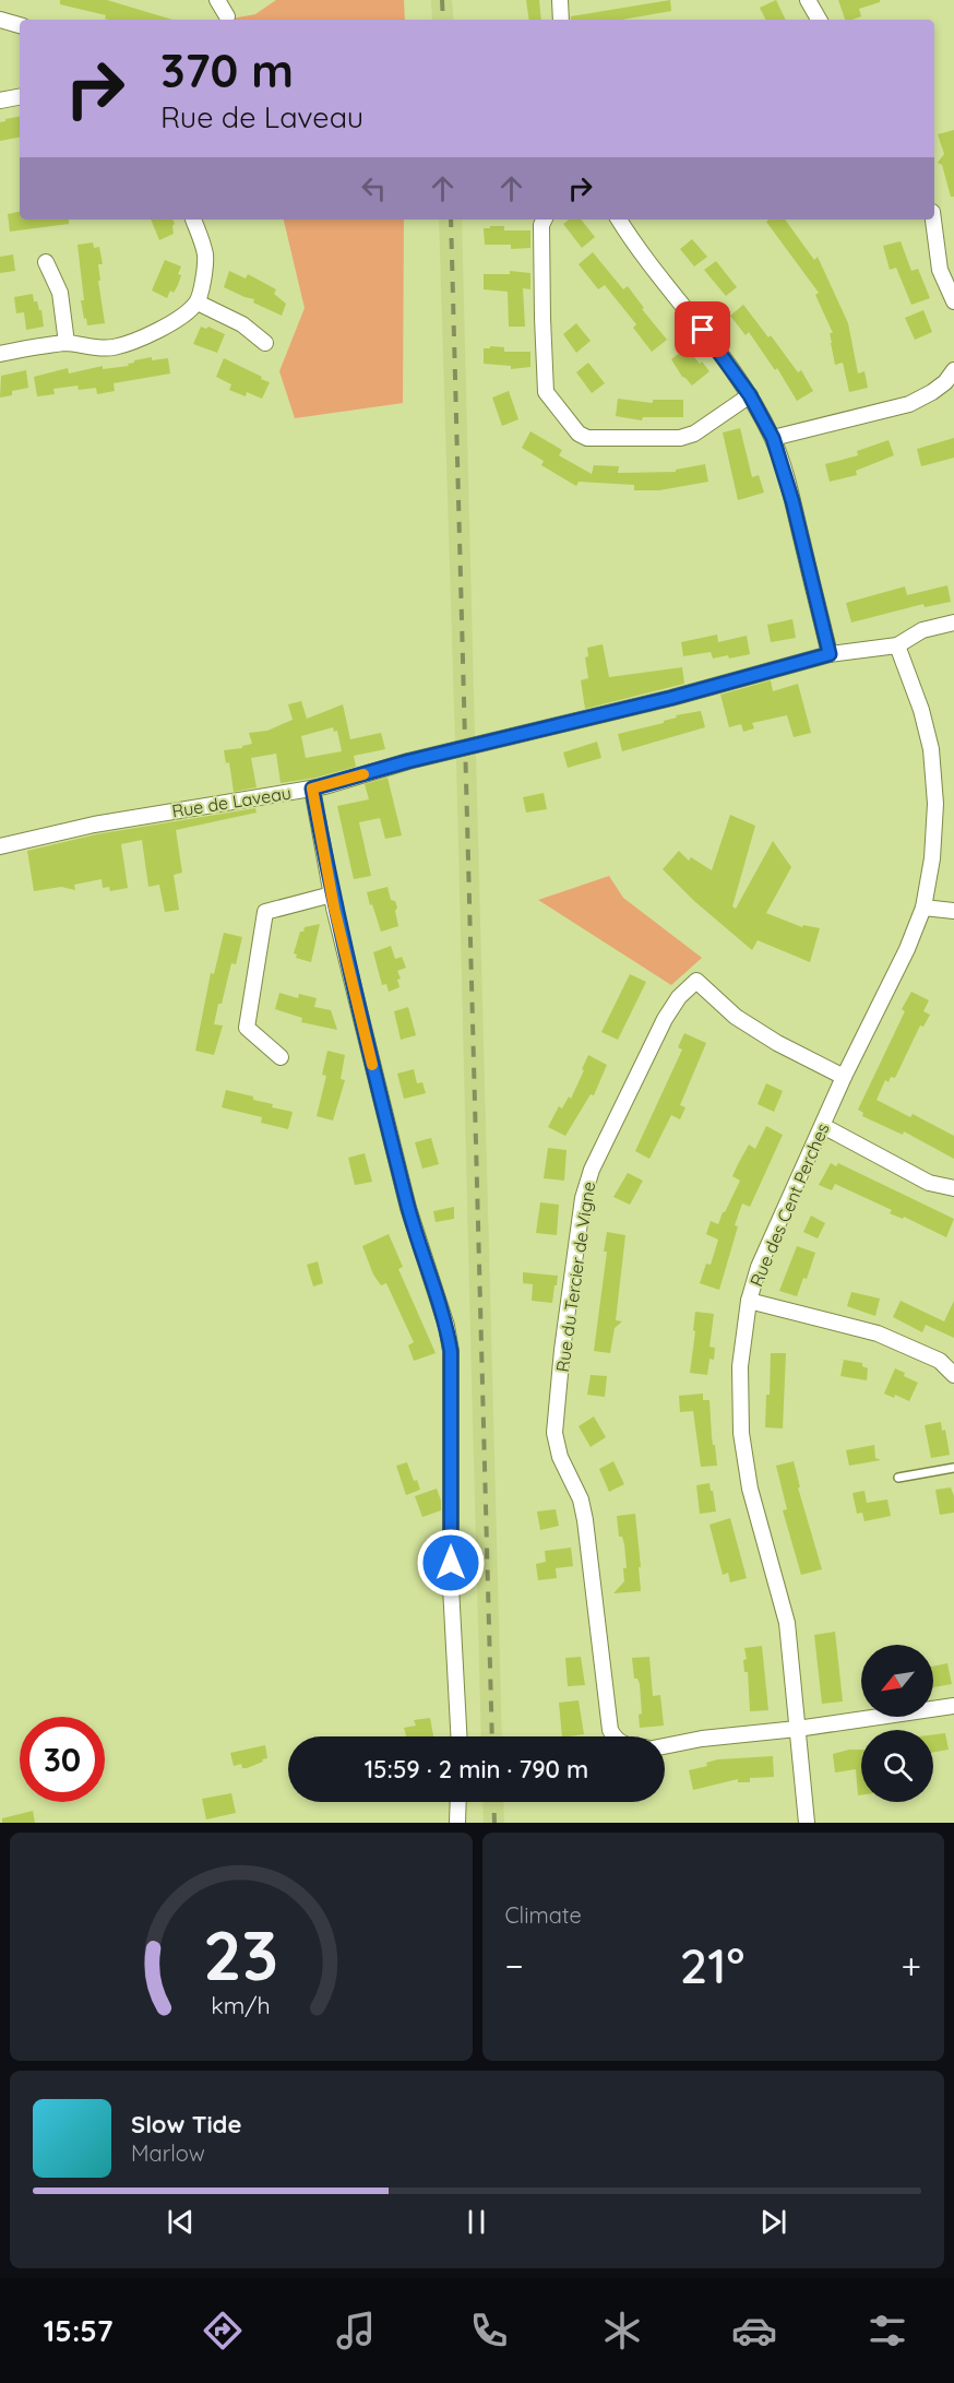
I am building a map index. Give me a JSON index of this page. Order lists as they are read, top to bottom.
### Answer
{
  "streets": {
    "street": ["Rue de Laveau", "Rue des Cent Perches", "Rue du Tercier de Vigne"]
  },
  "crossings": [
    ["Rue de Laveau", "Rue des Cent Perches"],
    ["Rue des Cent Perches", "Rue du Tercier de Vigne"]
  ],
  "north": "bottom left",
  "page": {
    "turn": ["370 m", "Rue de Laveau"],
    "limit": "30",
    "trip": "15:59 · 2 min · 790 m",
    "tile": "Climate",
    "heat": ["−", "21°", "+"],
    "song": ["Slow Tide", "Marlow"],
    "tabs": "15:57",
    "gauge": ["23", "km/h"]
  }
}
